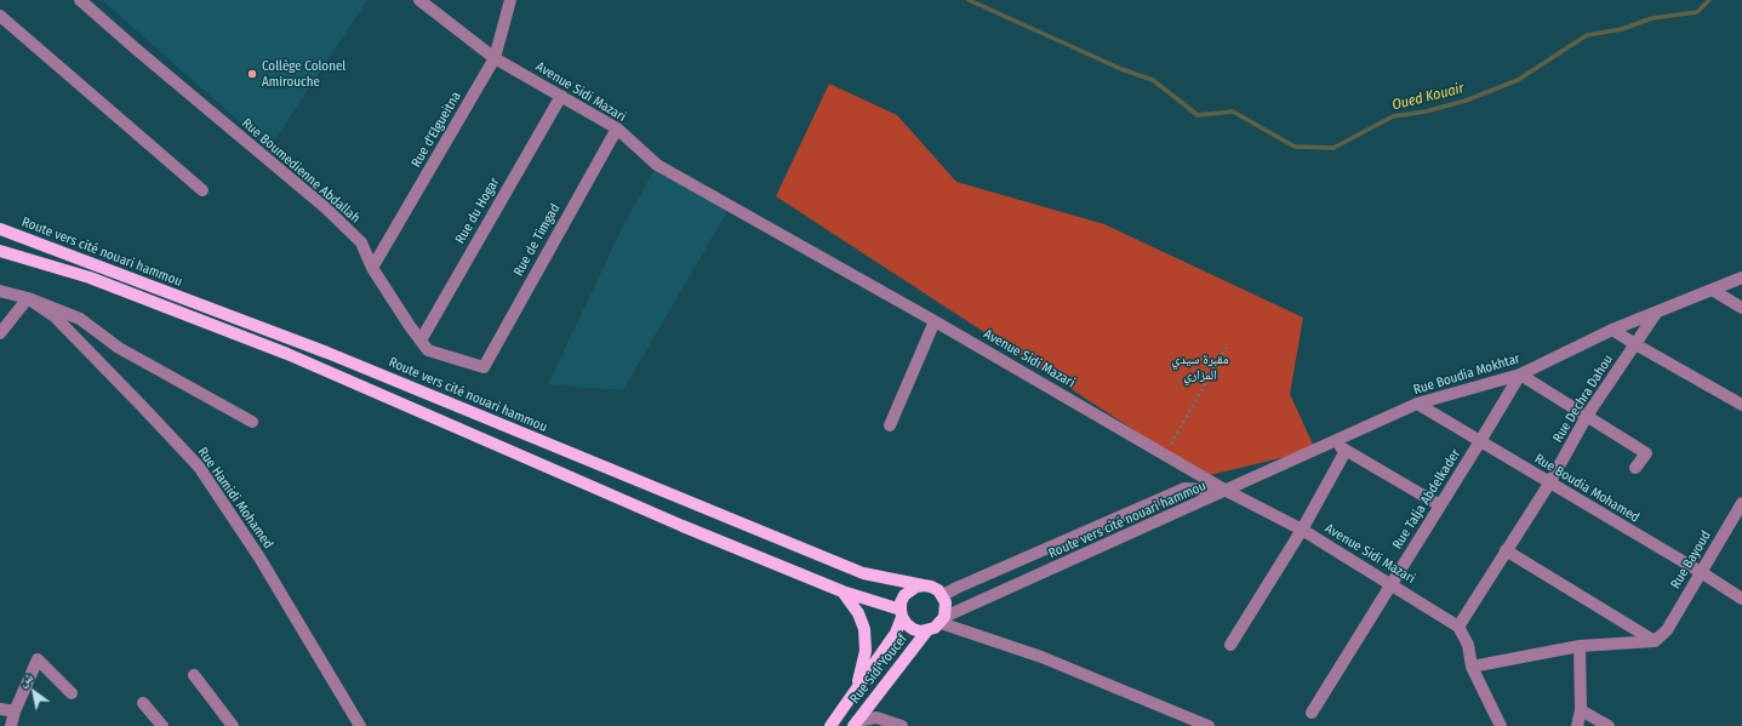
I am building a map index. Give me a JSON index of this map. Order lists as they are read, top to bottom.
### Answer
{
  "streets": {
    "main road": ["Route vers cité nouari hammou", "Rue Sidi Youcef"],
    "street": [
      "Avenue Sidi Mazari",
      "Rue d'Elgueitna",
      "Rue Boumedienne Abdallah",
      "Rue du Hogar",
      "Rue de Timgad",
      "Rue Boudia Mokhtar",
      "Rue Dechra Dahou",
      "Rue Boudia Mohamed",
      "Rue Hamidi Mohamed",
      "Rue Talja Abdelkader",
      "Rue Bayoud"
    ]
  },
  "crossings": [
    ["Avenue Sidi Mazari", "Rue d'Elgueitna"],
    ["Avenue Sidi Mazari", "Rue du Hogar"],
    ["Avenue Sidi Mazari", "Rue de Timgad"],
    ["Avenue Sidi Mazari", "Route vers cité nouari hammou"],
    ["Avenue Sidi Mazari", "Rue Boudia Mokhtar"],
    ["Avenue Sidi Mazari", "Rue Dechra Dahou"],
    ["Avenue Sidi Mazari", "Rue Talja Abdelkader"],
    ["Rue d'Elgueitna", "Rue Boumedienne Abdallah"],
    ["Rue Boumedienne Abdallah", "Rue du Hogar"],
    ["Rue Boumedienne Abdallah", "Rue de Timgad"],
    ["Route vers cité nouari hammou", "Rue Boudia Mokhtar"],
    ["Route vers cité nouari hammou", "Rue Sidi Youcef"],
    ["Rue Boudia Mokhtar", "Rue Dechra Dahou"],
    ["Rue Boudia Mokhtar", "Rue Boudia Mohamed"],
    ["Rue Boudia Mokhtar", "Rue Talja Abdelkader"],
    ["Rue Dechra Dahou", "Rue Boudia Mohamed"],
    ["Rue Boudia Mohamed", "Rue Talja Abdelkader"],
    ["Rue Boudia Mohamed", "Rue Bayoud"]
  ],
  "water": ["Oued Kouair"],
  "parks": ["مقبرة سيدي المزاري"],
  "places": ["Collège Colonel Amirouche"],
  "north": "top left"
}
